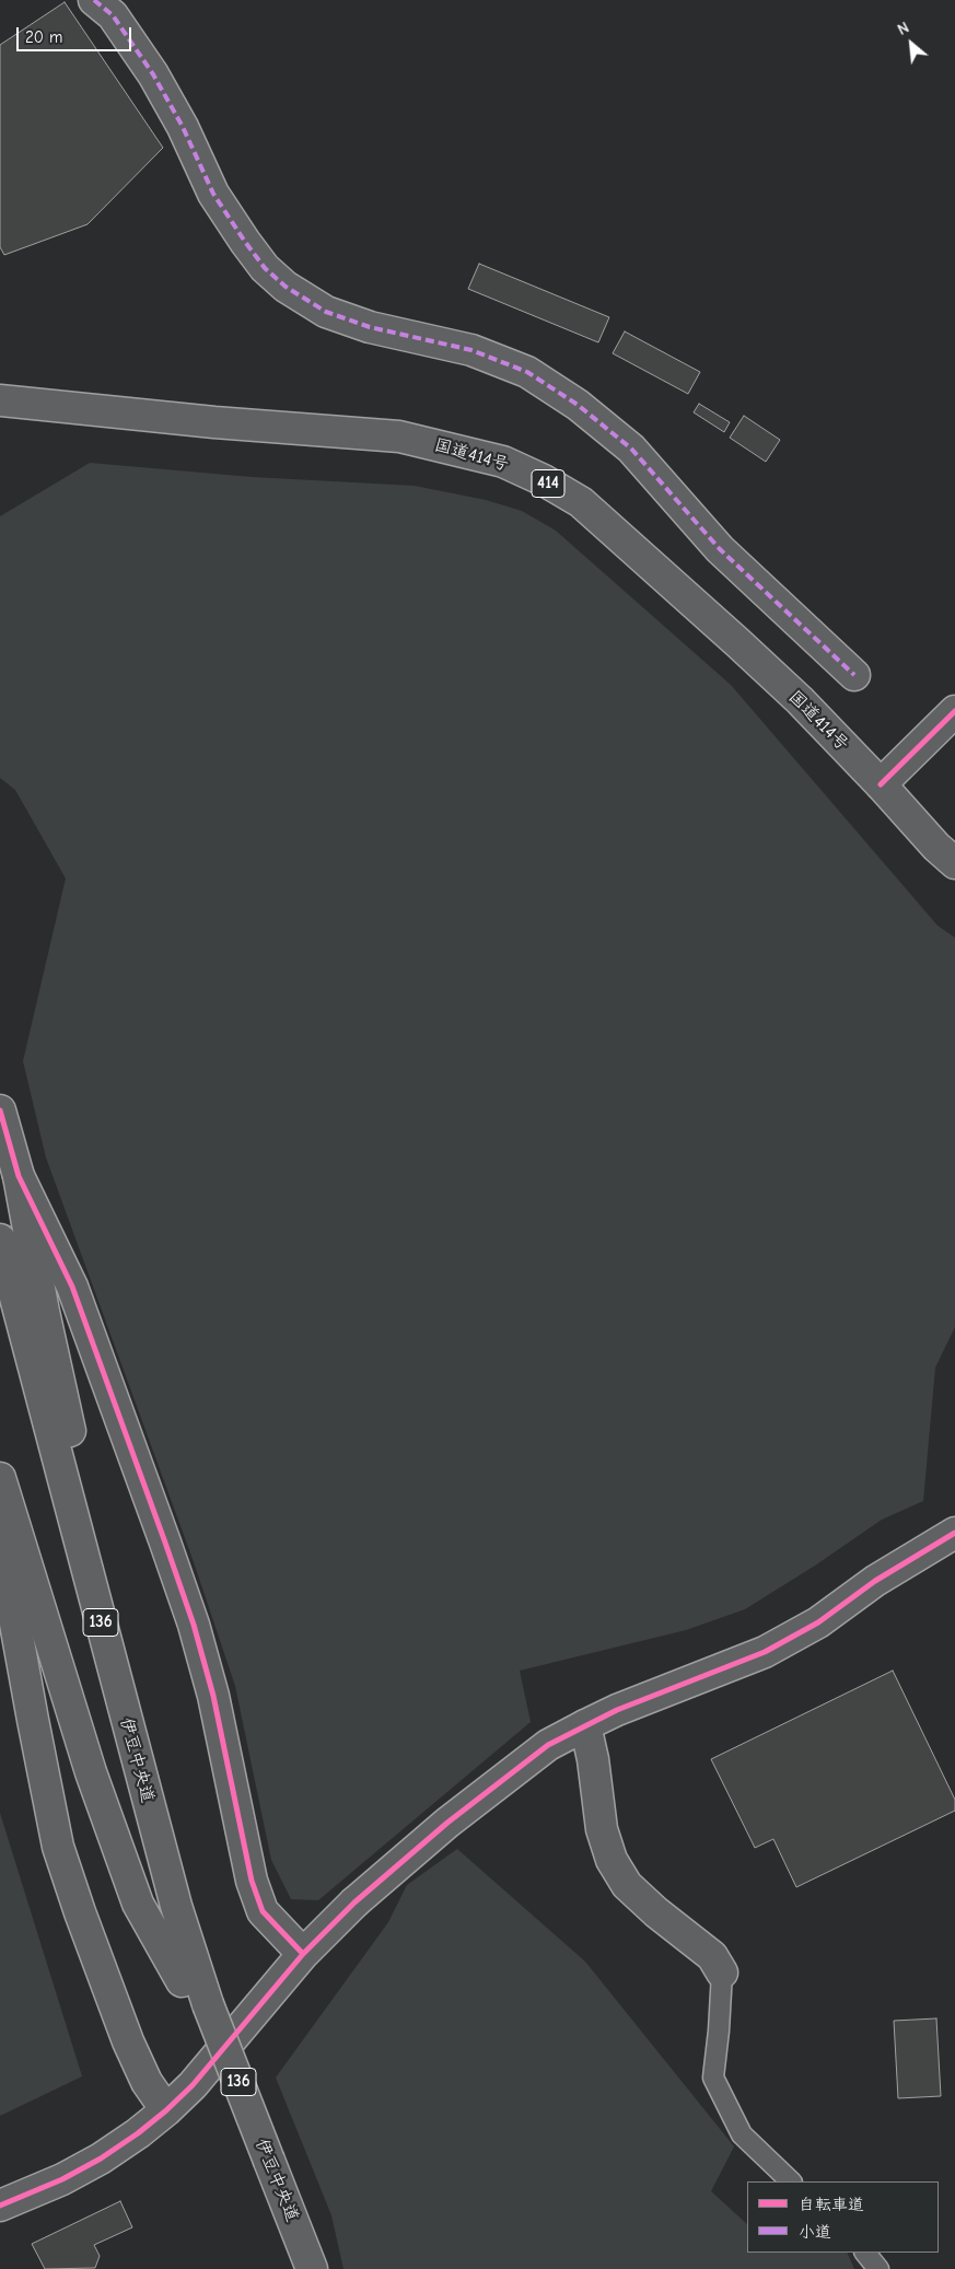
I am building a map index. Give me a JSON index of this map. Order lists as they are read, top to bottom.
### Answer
{
  "streets": {
    "main road": [
      "国道414号",
      "414",
      "136",
      "伊豆中央道"
    ]
  },
  "legend": ["自転車道", "小道"],
  "scale_bar": "20 m",
  "north": "top left"
}
